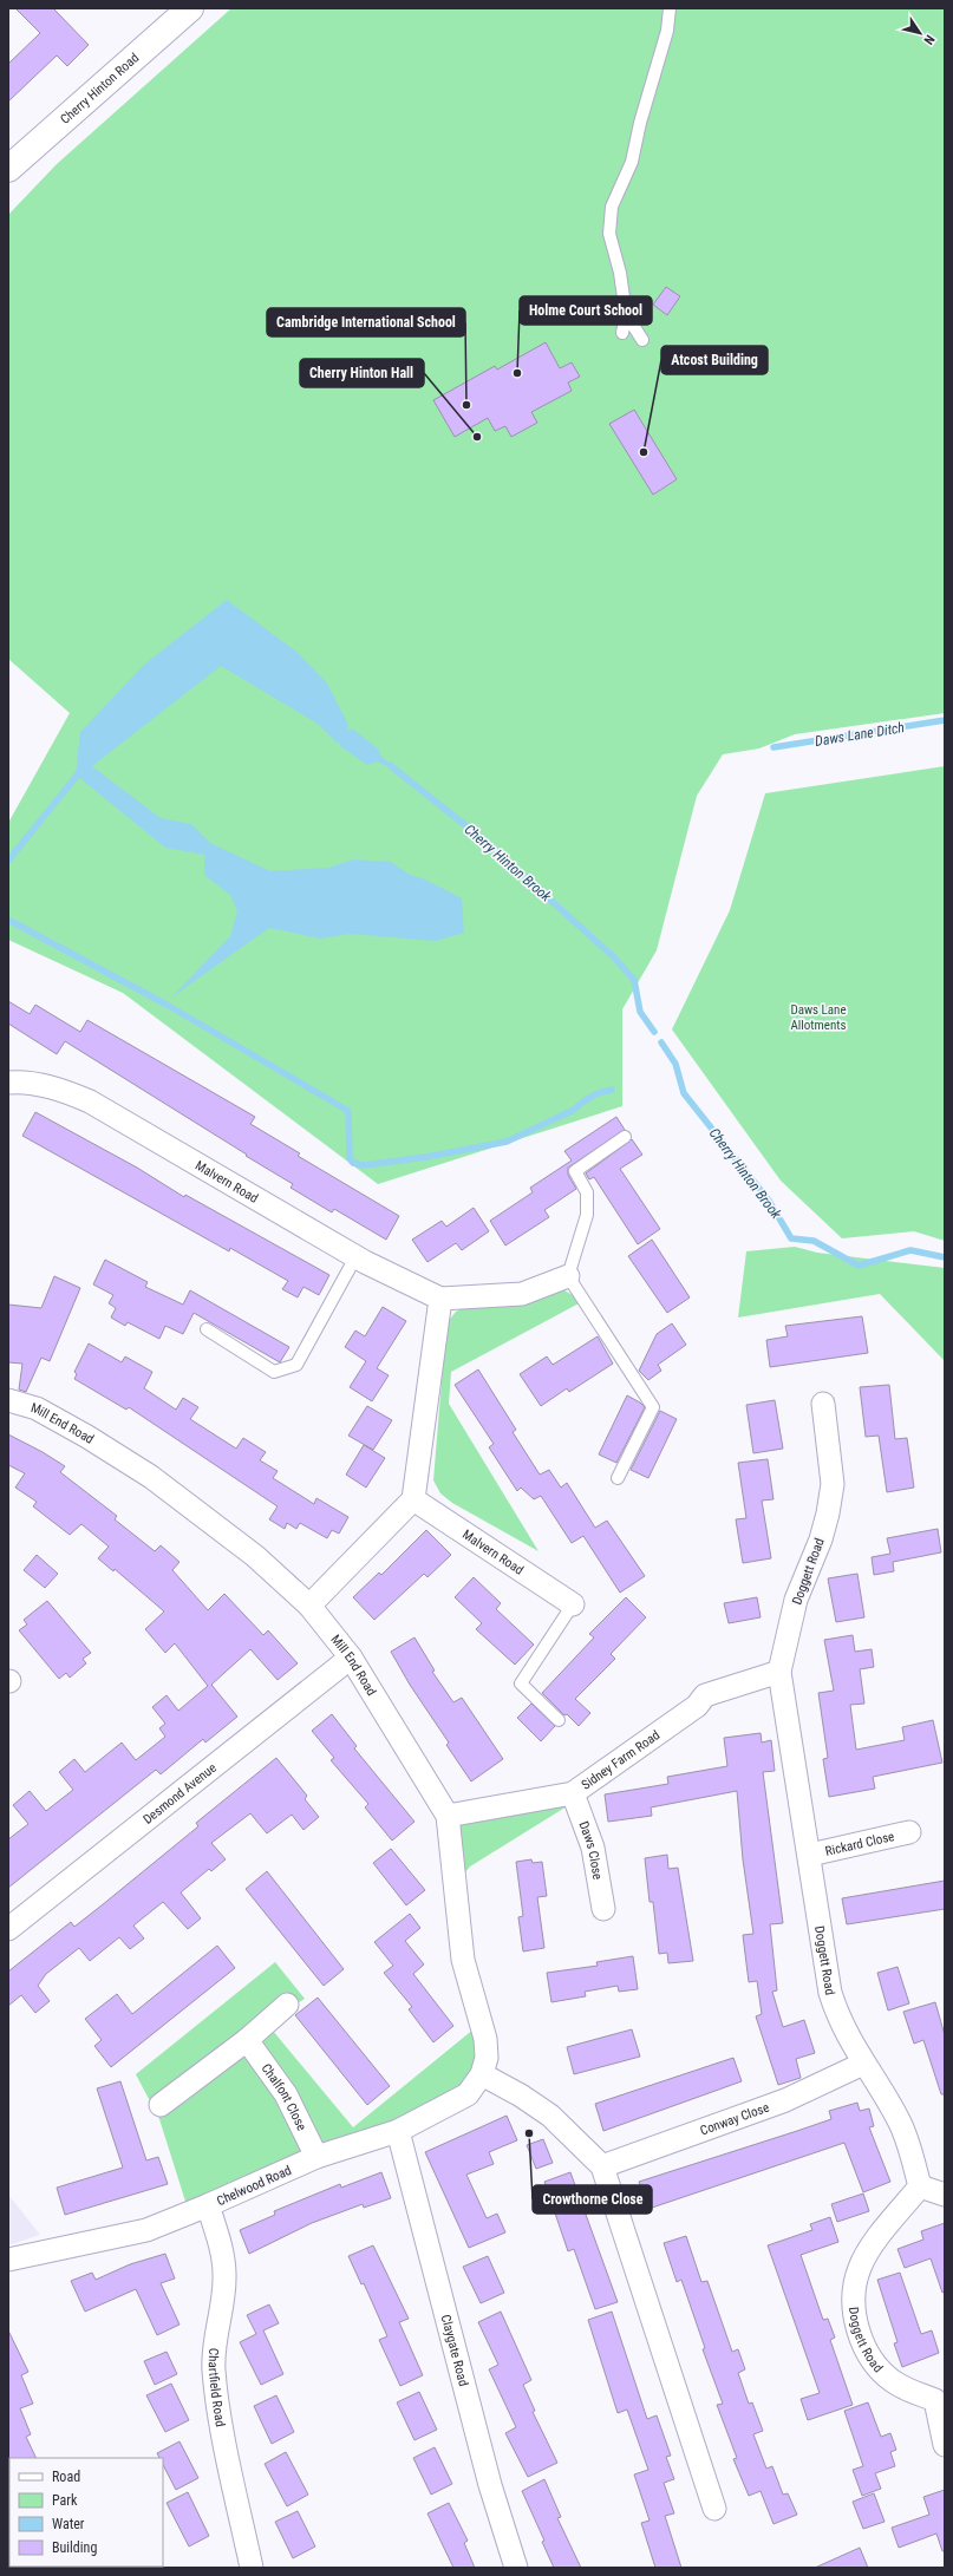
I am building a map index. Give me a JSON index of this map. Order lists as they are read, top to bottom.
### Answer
{
  "streets": {
    "street": [
      "Cherry Hinton Road",
      "Malvern Road",
      "Mill End Road",
      "Doggett Road",
      "Sidney Farm Road",
      "Desmond Avenue",
      "Rickard Close",
      "Daws Close",
      "Chalfont Close",
      "Conway Close",
      "Chelwood Road",
      "Claygate Road",
      "Chartfield Road"
    ]
  },
  "crossings": [
    ["Mill End Road", "Sidney Farm Road"],
    ["Mill End Road", "Desmond Avenue"],
    ["Mill End Road", "Chelwood Road"],
    ["Doggett Road", "Sidney Farm Road"],
    ["Doggett Road", "Rickard Close"],
    ["Doggett Road", "Conway Close"],
    ["Sidney Farm Road", "Daws Close"],
    ["Chalfont Close", "Chelwood Road"],
    ["Chelwood Road", "Claygate Road"],
    ["Chelwood Road", "Chartfield Road"]
  ],
  "water": ["Daws Lane Ditch", "Cherry Hinton Brook"],
  "parks": ["Daws Lane Allotments"],
  "places": [
    "Holme Court School",
    "Cambridge International School",
    "Cherry Hinton Hall",
    "Atcost Building",
    "Crowthorne Close"
  ],
  "legend": [
    "Road",
    "Park",
    "Water",
    "Building"
  ],
  "north": "bottom right"
}
